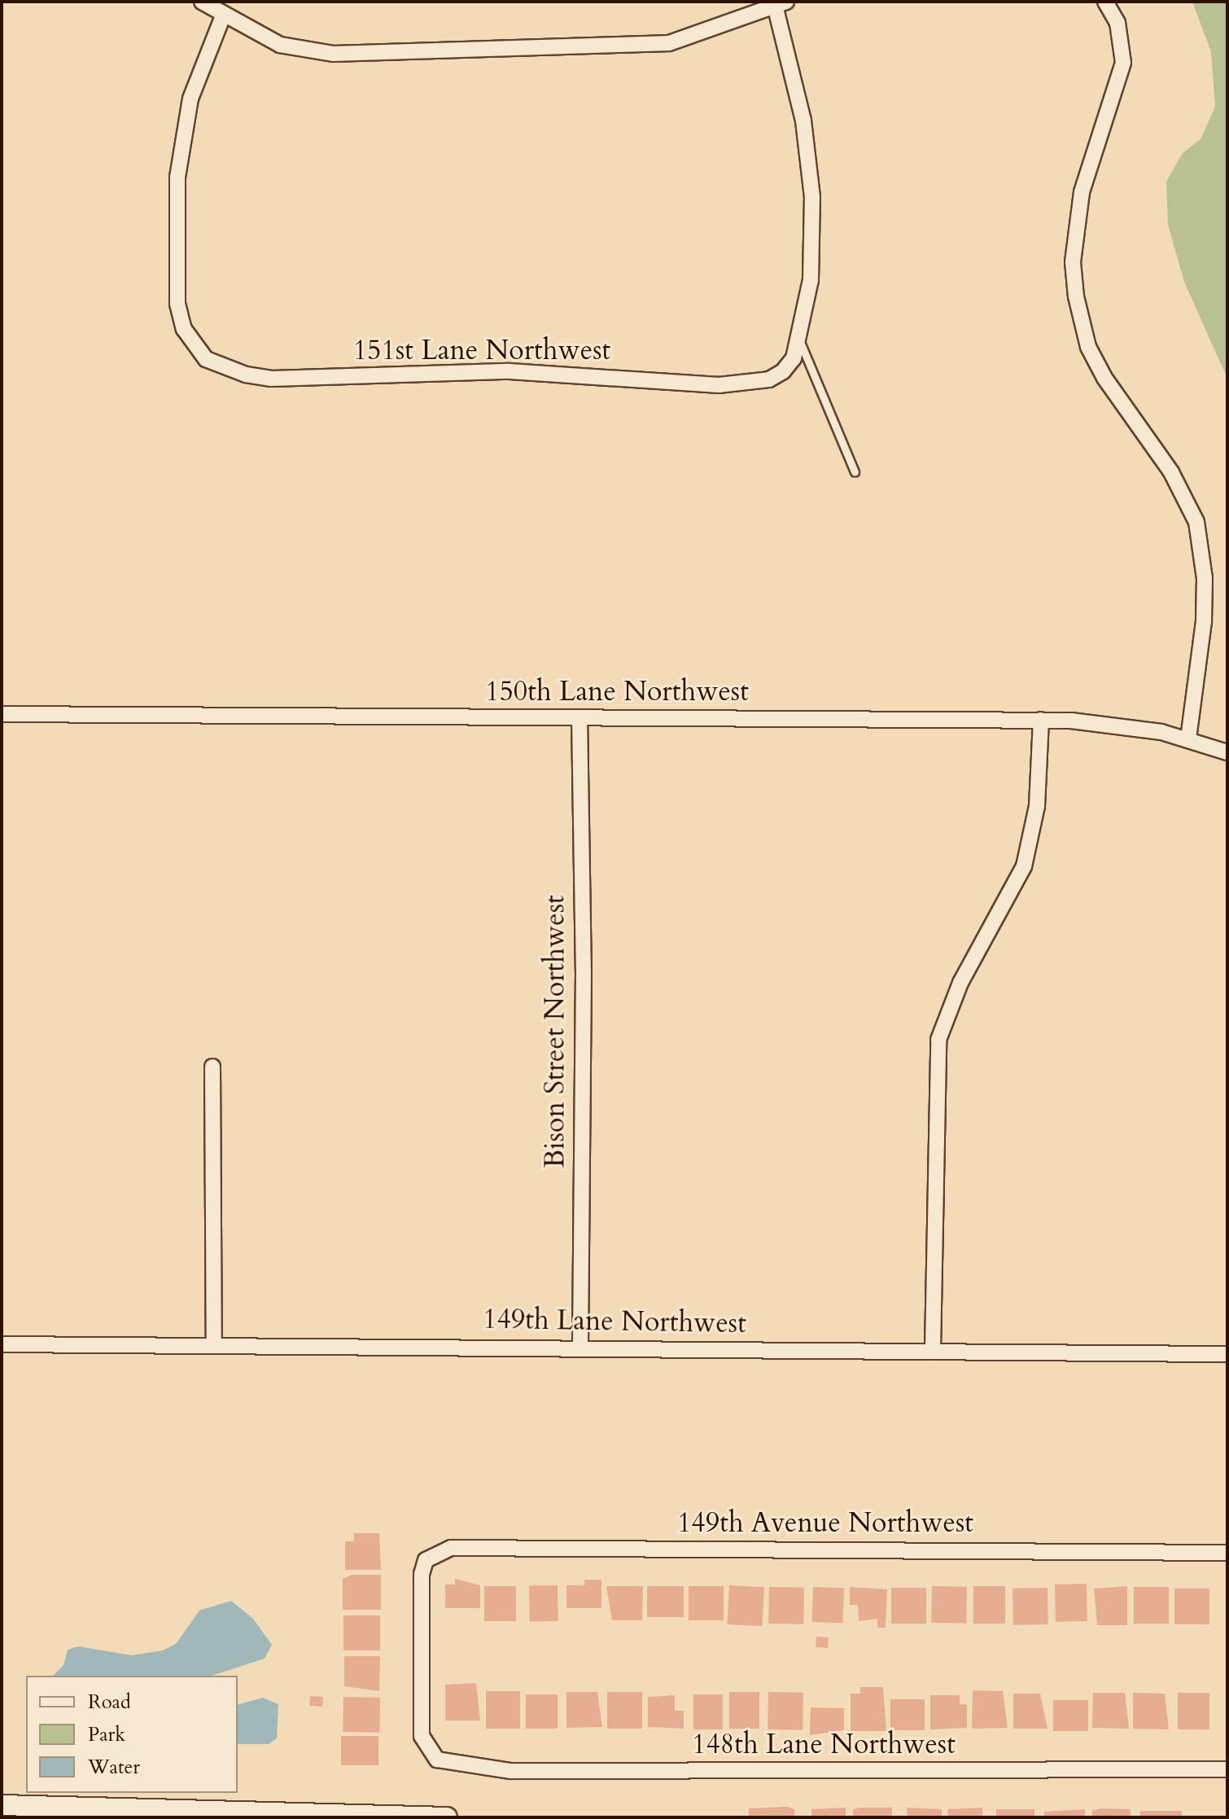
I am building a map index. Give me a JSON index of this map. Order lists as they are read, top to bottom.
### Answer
{
  "streets": {
    "street": [
      "151st Lane Northwest",
      "150th Lane Northwest",
      "Bison Street Northwest",
      "149th Lane Northwest",
      "149th Avenue Northwest",
      "148th Lane Northwest"
    ]
  },
  "crossings": [
    ["150th Lane Northwest", "Bison Street Northwest"],
    ["Bison Street Northwest", "149th Lane Northwest"],
    ["149th Avenue Northwest", "148th Lane Northwest"]
  ],
  "legend": ["Road", "Park", "Water"]
}
